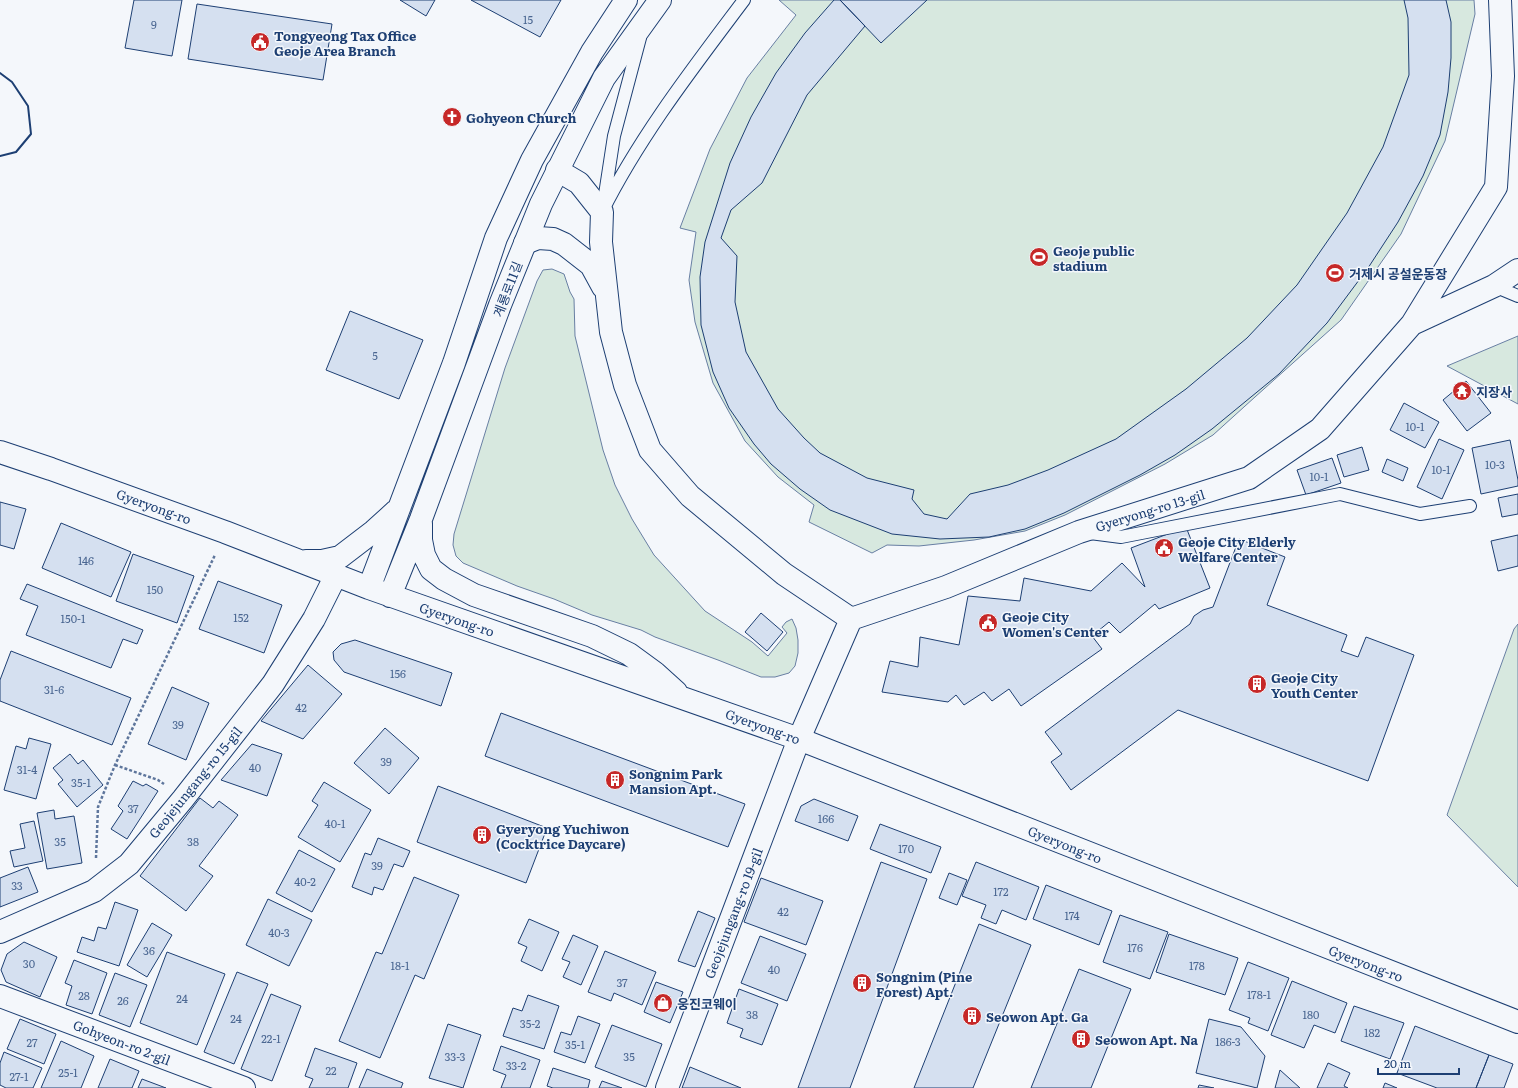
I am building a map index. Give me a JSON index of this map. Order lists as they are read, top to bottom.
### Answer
{
  "streets": {
    "street": [
      "계룡로11길",
      "Gyeryong-ro",
      "Gyeryong-ro 13-gil",
      "Geojejungang-ro 15-gil",
      "Geojejungang-ro 19-gil",
      "Gohyeon-ro 2-gil"
    ]
  },
  "crossings": [
    ["계룡로11길", "Gyeryong-ro"],
    ["Gyeryong-ro", "Geojejungang-ro 15-gil"],
    ["Gyeryong-ro", "Geojejungang-ro 19-gil"]
  ],
  "places": {
    "public building": ["Tongyeong Tax Office Geoje Area Branch", "Geoje City Elderly Welfare Center", "Geoje City Women's Center"],
    "church": ["Gohyeon Church"],
    "sports": ["Geoje public stadium", "거제시 공설운동장"],
    "temple": ["지장사"],
    "building": [
      "Geoje City Youth Center",
      "Songnim Park Mansion Apt.",
      "Gyeryong Yuchiwon (Cocktrice Daycare)",
      "Songnim (Pine Forest) Apt.",
      "Seowon Apt. Ga",
      "Seowon Apt. Na"
    ],
    "shop": ["웅진코웨이"]
  },
  "house_numbers": [
    "15",
    "9",
    "5",
    "10-1",
    "10-3",
    "10-1",
    "10-1",
    "146",
    "150",
    "152",
    "150-1",
    "156",
    "31-6",
    "42",
    "39",
    "39",
    "40",
    "31-4",
    "35-1",
    "37",
    "166",
    "40-1",
    "35",
    "38",
    "170",
    "39",
    "40-2",
    "33",
    "172",
    "42",
    "174",
    "40-3",
    "176",
    "36",
    "30",
    "18-1",
    "178",
    "40",
    "37",
    "178-1",
    "28",
    "24",
    "26",
    "38",
    "180",
    "24",
    "35-2",
    "182",
    "22-1",
    "186-3",
    "27",
    "35-1",
    "33-3",
    "35",
    "33-2",
    "22",
    "25-1",
    "27-1"
  ],
  "scale_bar": "20 m"
}
